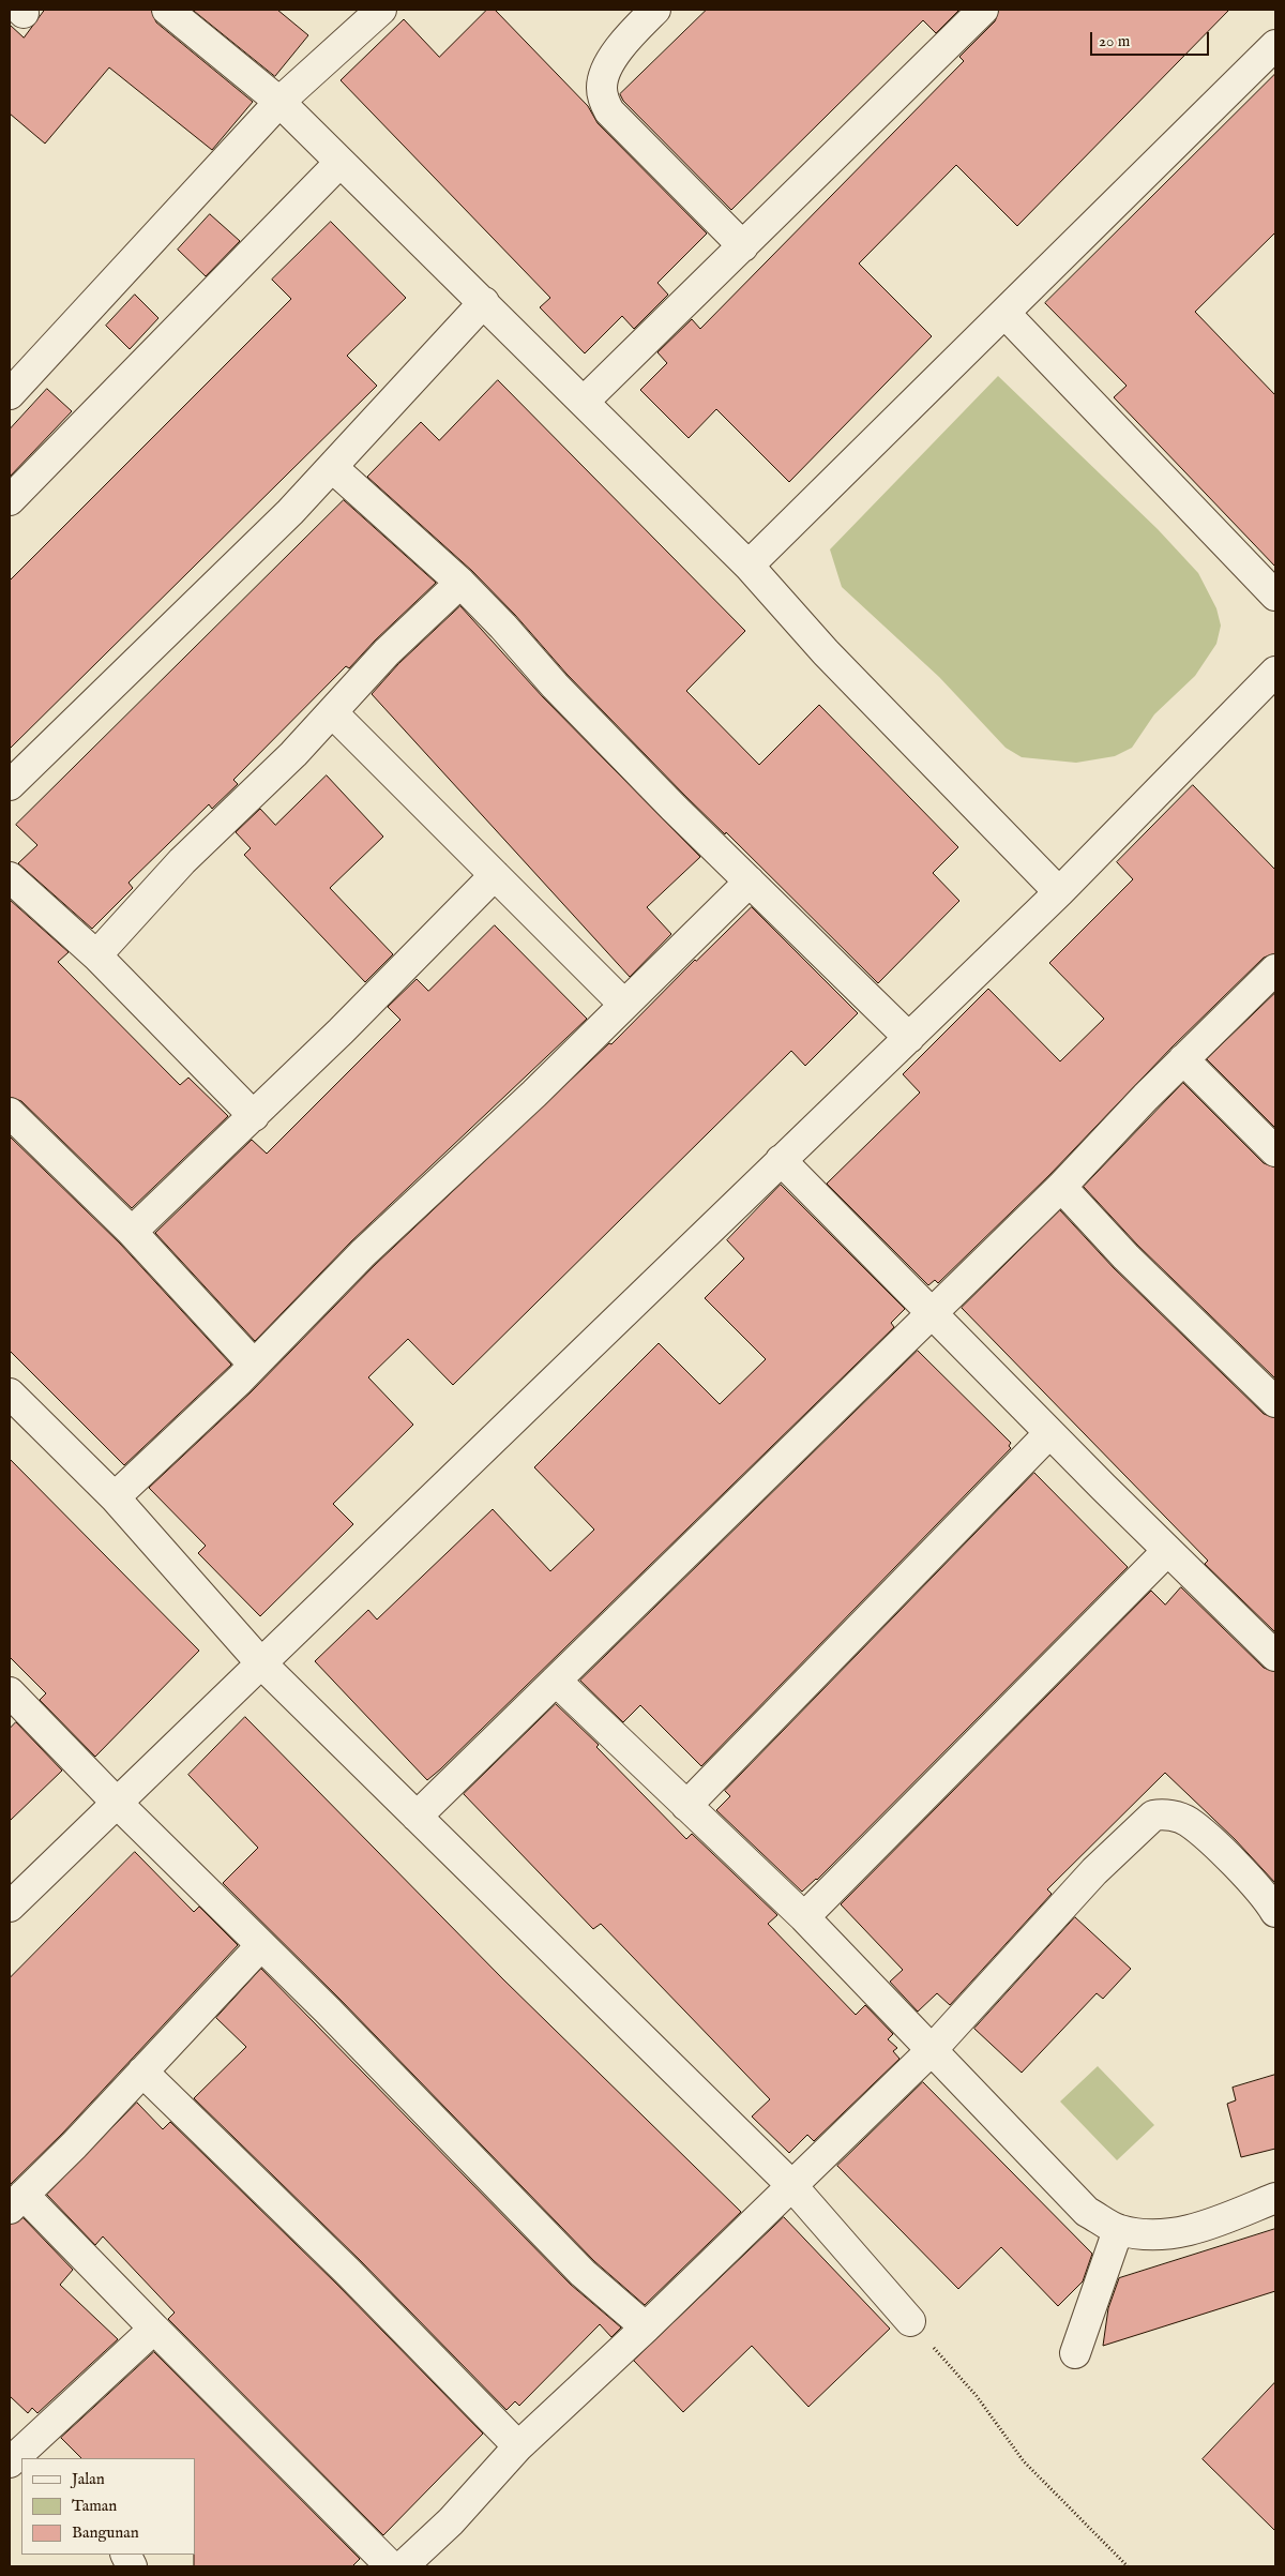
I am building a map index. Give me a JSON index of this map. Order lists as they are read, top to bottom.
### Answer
{
  "legend": ["Jalan", "Taman", "Bangunan"],
  "scale_bar": "20 m"
}
